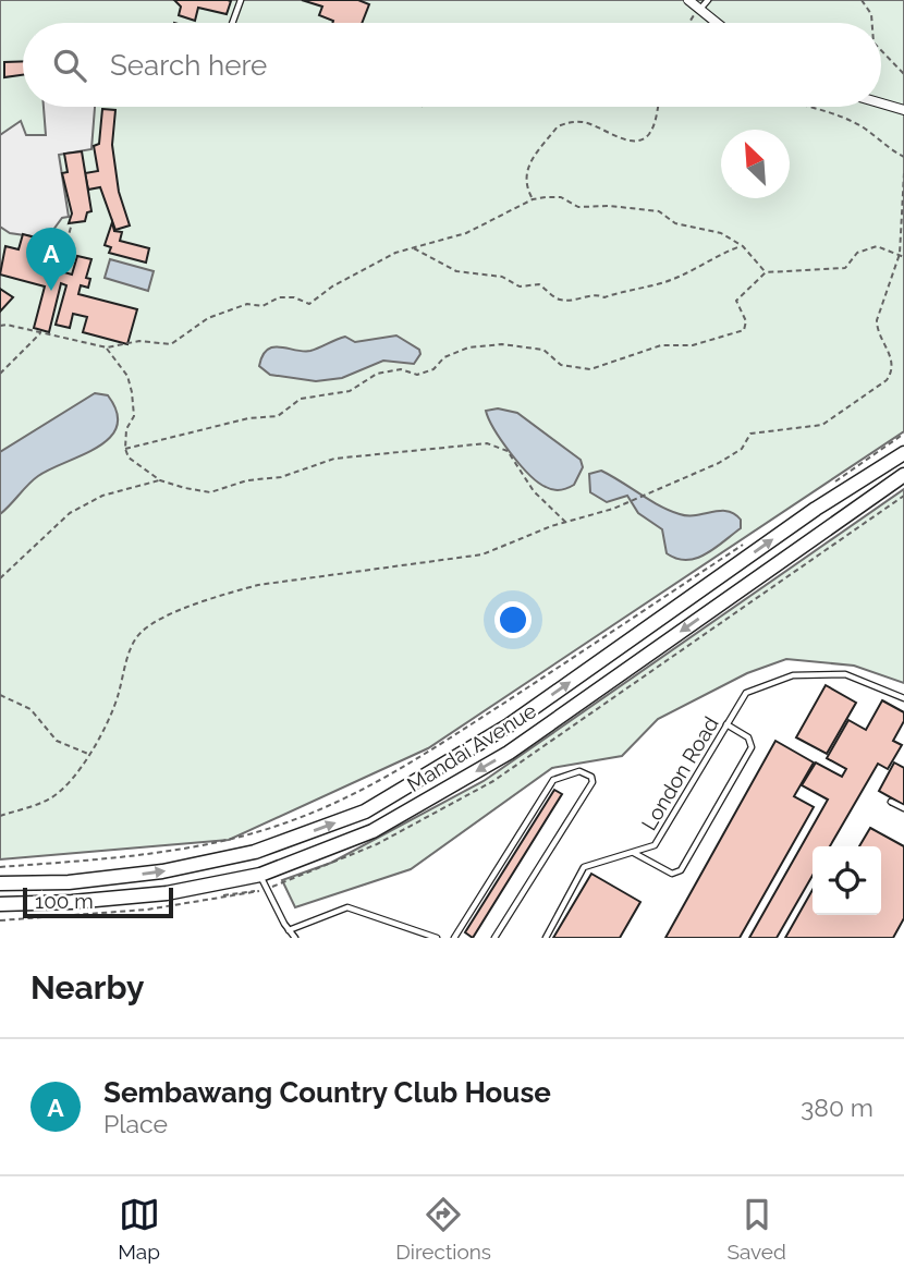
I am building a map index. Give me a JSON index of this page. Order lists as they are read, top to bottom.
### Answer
{
  "streets": {
    "main road": ["Mandai Avenue"],
    "lane": ["London Road"]
  },
  "scale_bar": "100 m",
  "north": "top left",
  "page": {
    "search": "Search here",
    "pins": "A",
    "scale": "100 m",
    "heading": "Nearby",
    "list": [
      {
        "mark": "A",
        "name": "Sembawang Country Club House",
        "note": "Place",
        "value": "380 m"
      }
    ],
    "nav": ["Map", "Directions", "Saved"]
  }
}
